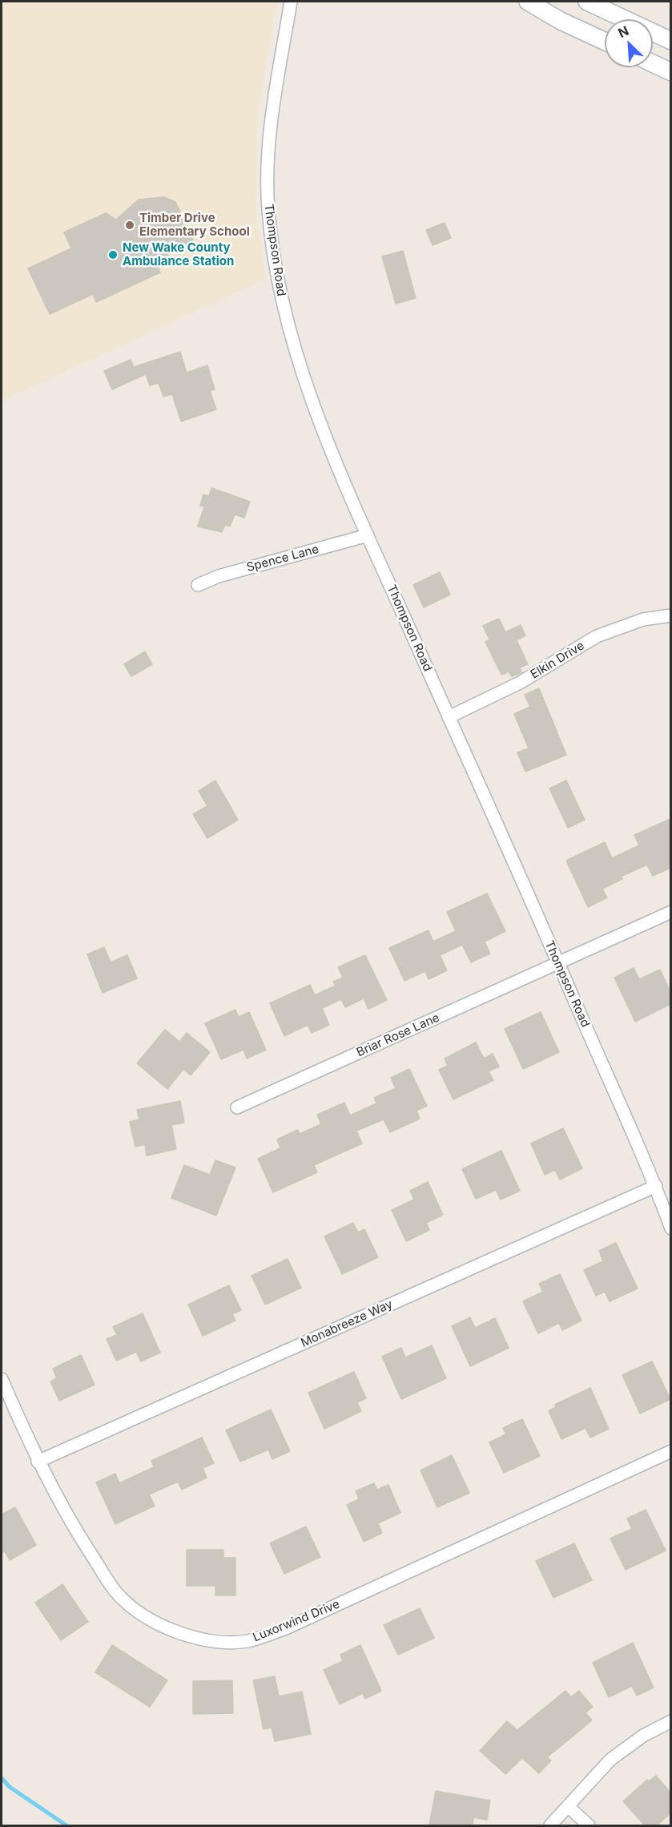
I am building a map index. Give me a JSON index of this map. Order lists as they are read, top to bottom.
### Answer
{
  "streets": {
    "street": [
      "Thompson Road",
      "Spence Lane",
      "Elkin Drive",
      "Briar Rose Lane",
      "Monabreeze Way",
      "Luxorwind Drive"
    ]
  },
  "crossings": [
    ["Thompson Road", "Spence Lane"],
    ["Thompson Road", "Elkin Drive"],
    ["Thompson Road", "Briar Rose Lane"],
    ["Thompson Road", "Monabreeze Way"],
    ["Monabreeze Way", "Luxorwind Drive"]
  ],
  "places": ["Timber Drive Elementary School", "New Wake County Ambulance Station"],
  "north": "top left"
}
